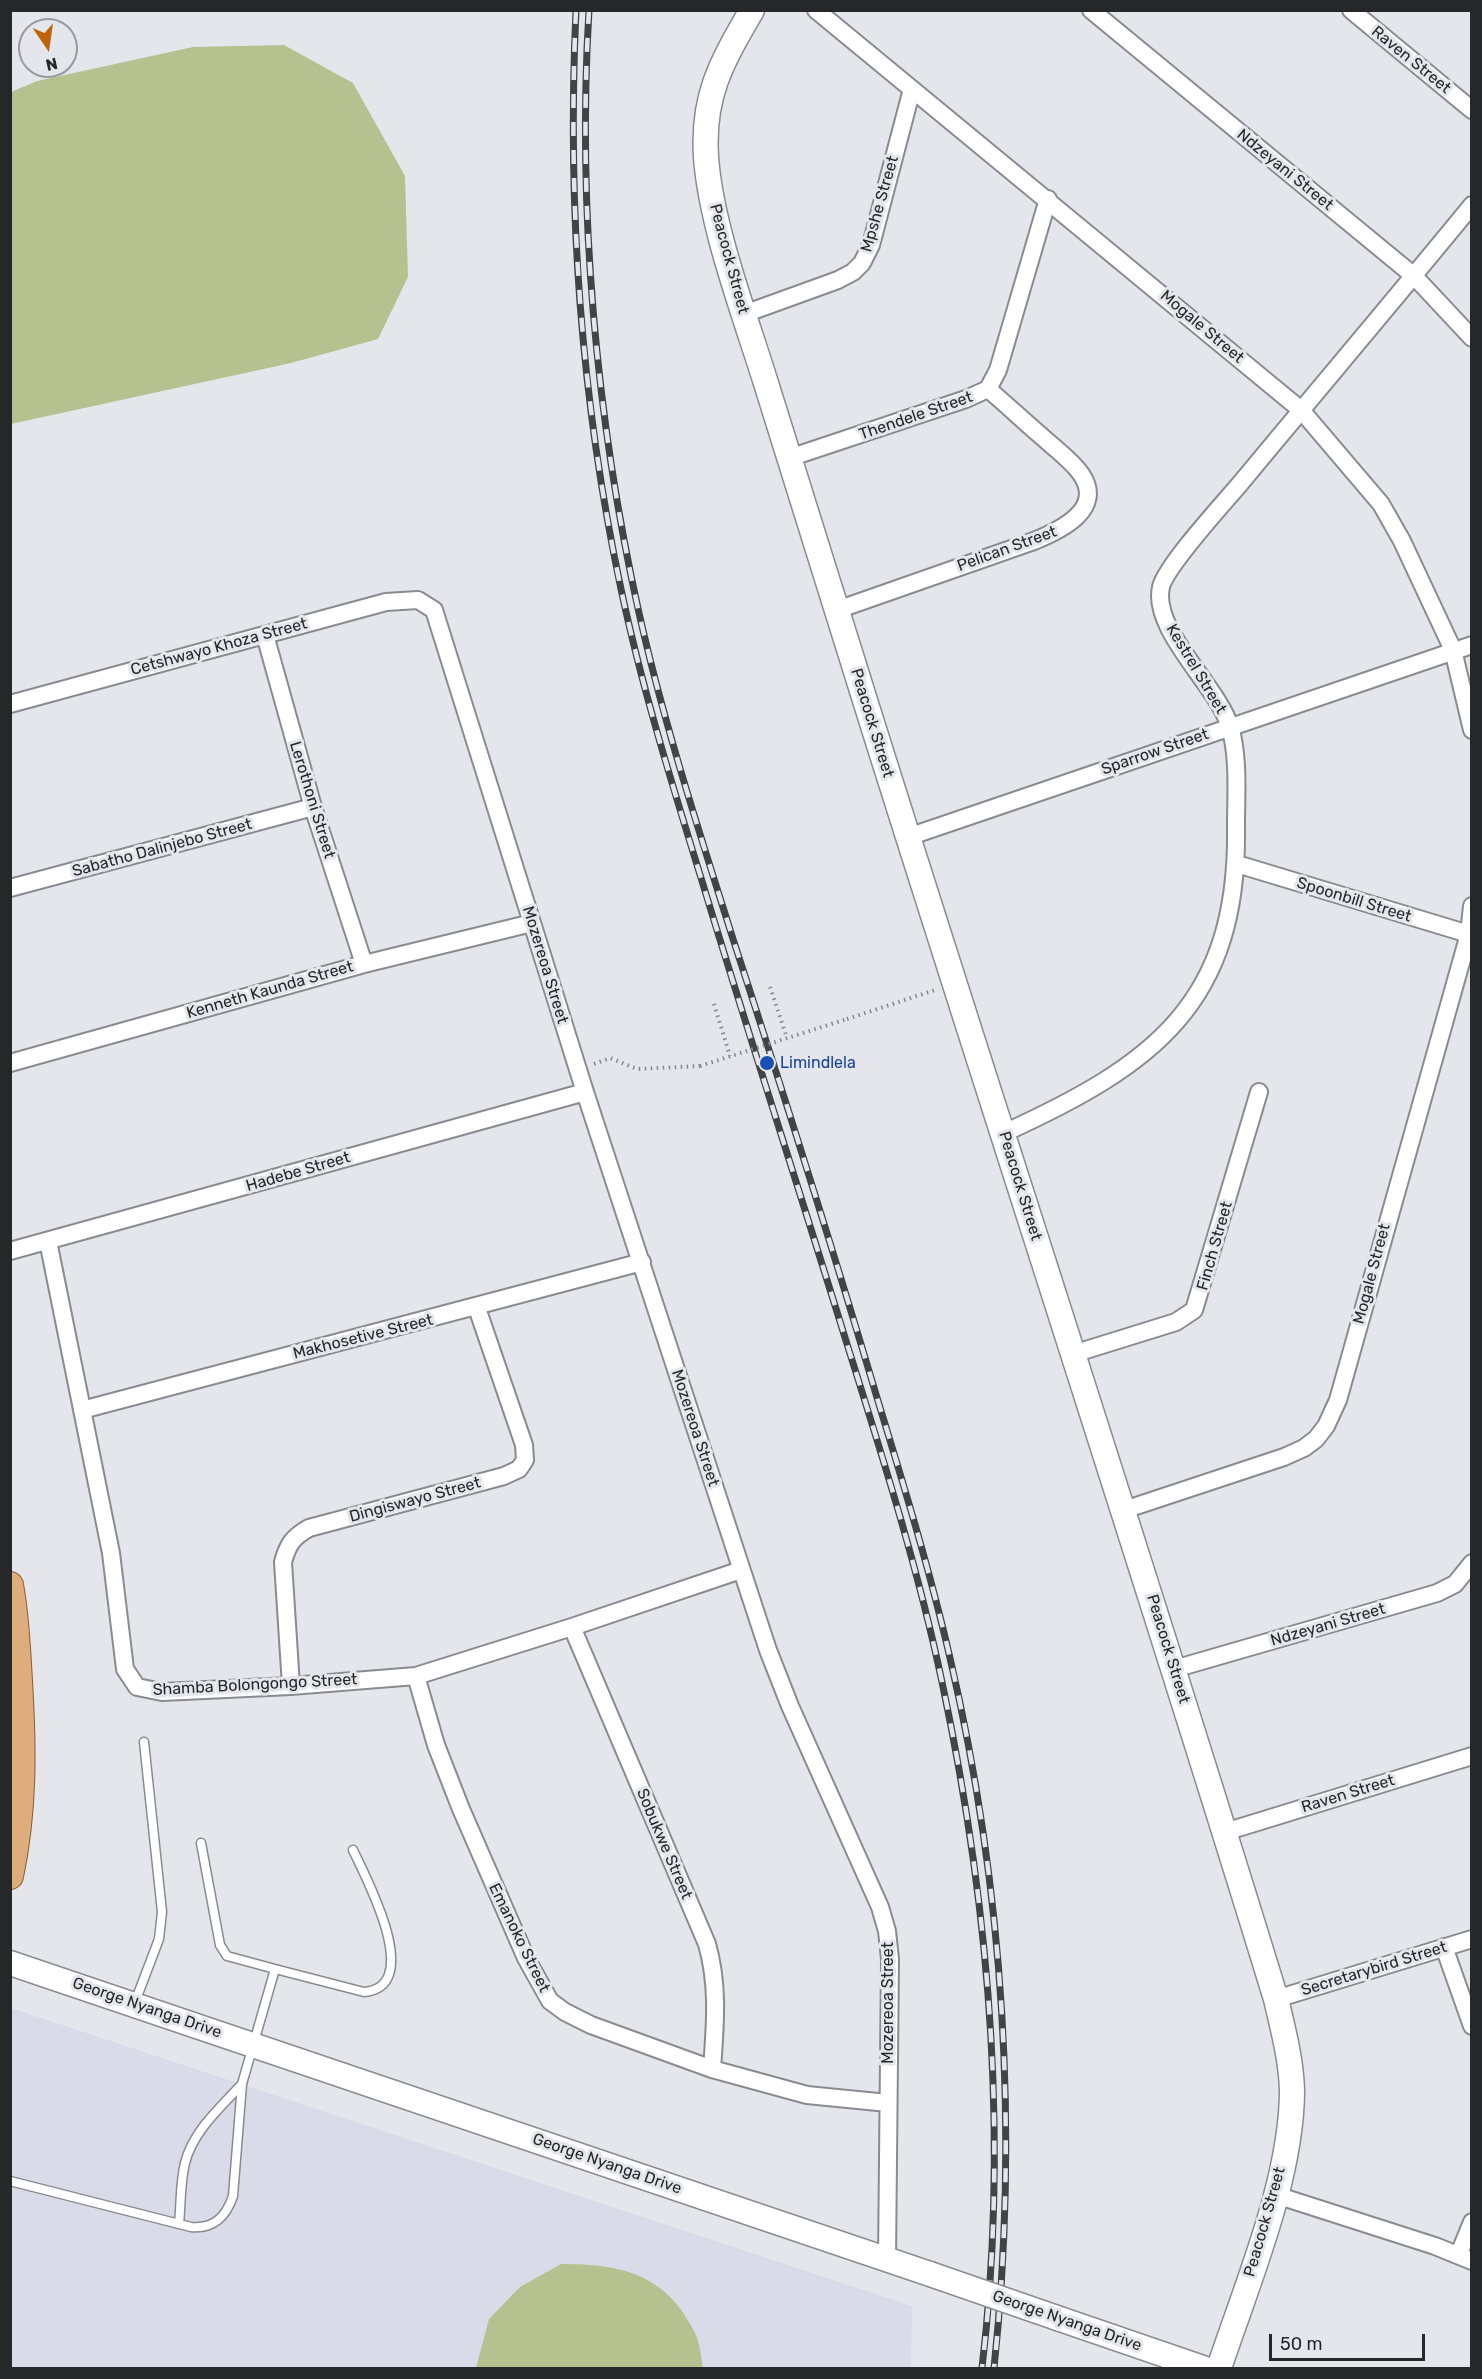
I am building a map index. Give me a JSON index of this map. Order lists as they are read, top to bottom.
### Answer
{
  "streets": {
    "street": [
      "Raven Street",
      "Ndzeyani Street",
      "Mpshe Street",
      "Peacock Street",
      "Mogale Street",
      "Thendele Street",
      "Pelican Street",
      "Cetshwayo Khoza Street",
      "Kestrel Street",
      "Sparrow Street",
      "Lerothoni Street",
      "Sabatho Dalinjebo Street",
      "Spoonbill Street",
      "Mozereoa Street",
      "Kenneth Kaunda Street",
      "Hadebe Street",
      "Finch Street",
      "Makhosetive Street",
      "Dingiswayo Street",
      "Shamba Bolongongo Street",
      "Sobukwe Street",
      "Emanoko Street",
      "Secretarybird Street",
      "George Nyanga Drive"
    ]
  },
  "crossings": [
    ["Raven Street", "Peacock Street"],
    ["Ndzeyani Street", "Peacock Street"],
    ["Ndzeyani Street", "Kestrel Street"],
    ["Mpshe Street", "Peacock Street"],
    ["Mpshe Street", "Mogale Street"],
    ["Peacock Street", "Mogale Street"],
    ["Peacock Street", "Thendele Street"],
    ["Peacock Street", "Pelican Street"],
    ["Peacock Street", "Kestrel Street"],
    ["Peacock Street", "Sparrow Street"],
    ["Peacock Street", "Finch Street"],
    ["Peacock Street", "Secretarybird Street"],
    ["Mogale Street", "Thendele Street"],
    ["Mogale Street", "Kestrel Street"],
    ["Mogale Street", "Sparrow Street"],
    ["Mogale Street", "Spoonbill Street"],
    ["Thendele Street", "Pelican Street"],
    ["Cetshwayo Khoza Street", "Lerothoni Street"],
    ["Cetshwayo Khoza Street", "Mozereoa Street"],
    ["Kestrel Street", "Sparrow Street"],
    ["Kestrel Street", "Spoonbill Street"],
    ["Lerothoni Street", "Sabatho Dalinjebo Street"],
    ["Lerothoni Street", "Kenneth Kaunda Street"],
    ["Mozereoa Street", "Kenneth Kaunda Street"],
    ["Mozereoa Street", "Hadebe Street"],
    ["Mozereoa Street", "Makhosetive Street"],
    ["Mozereoa Street", "Shamba Bolongongo Street"],
    ["Mozereoa Street", "Emanoko Street"],
    ["Mozereoa Street", "George Nyanga Drive"],
    ["Hadebe Street", "Shamba Bolongongo Street"],
    ["Makhosetive Street", "Dingiswayo Street"],
    ["Makhosetive Street", "Shamba Bolongongo Street"],
    ["Dingiswayo Street", "Shamba Bolongongo Street"],
    ["Shamba Bolongongo Street", "Sobukwe Street"],
    ["Shamba Bolongongo Street", "Emanoko Street"],
    ["Sobukwe Street", "Emanoko Street"]
  ],
  "places": ["Limindlela"],
  "scale_bar": "50 m",
  "north": "bottom"
}
